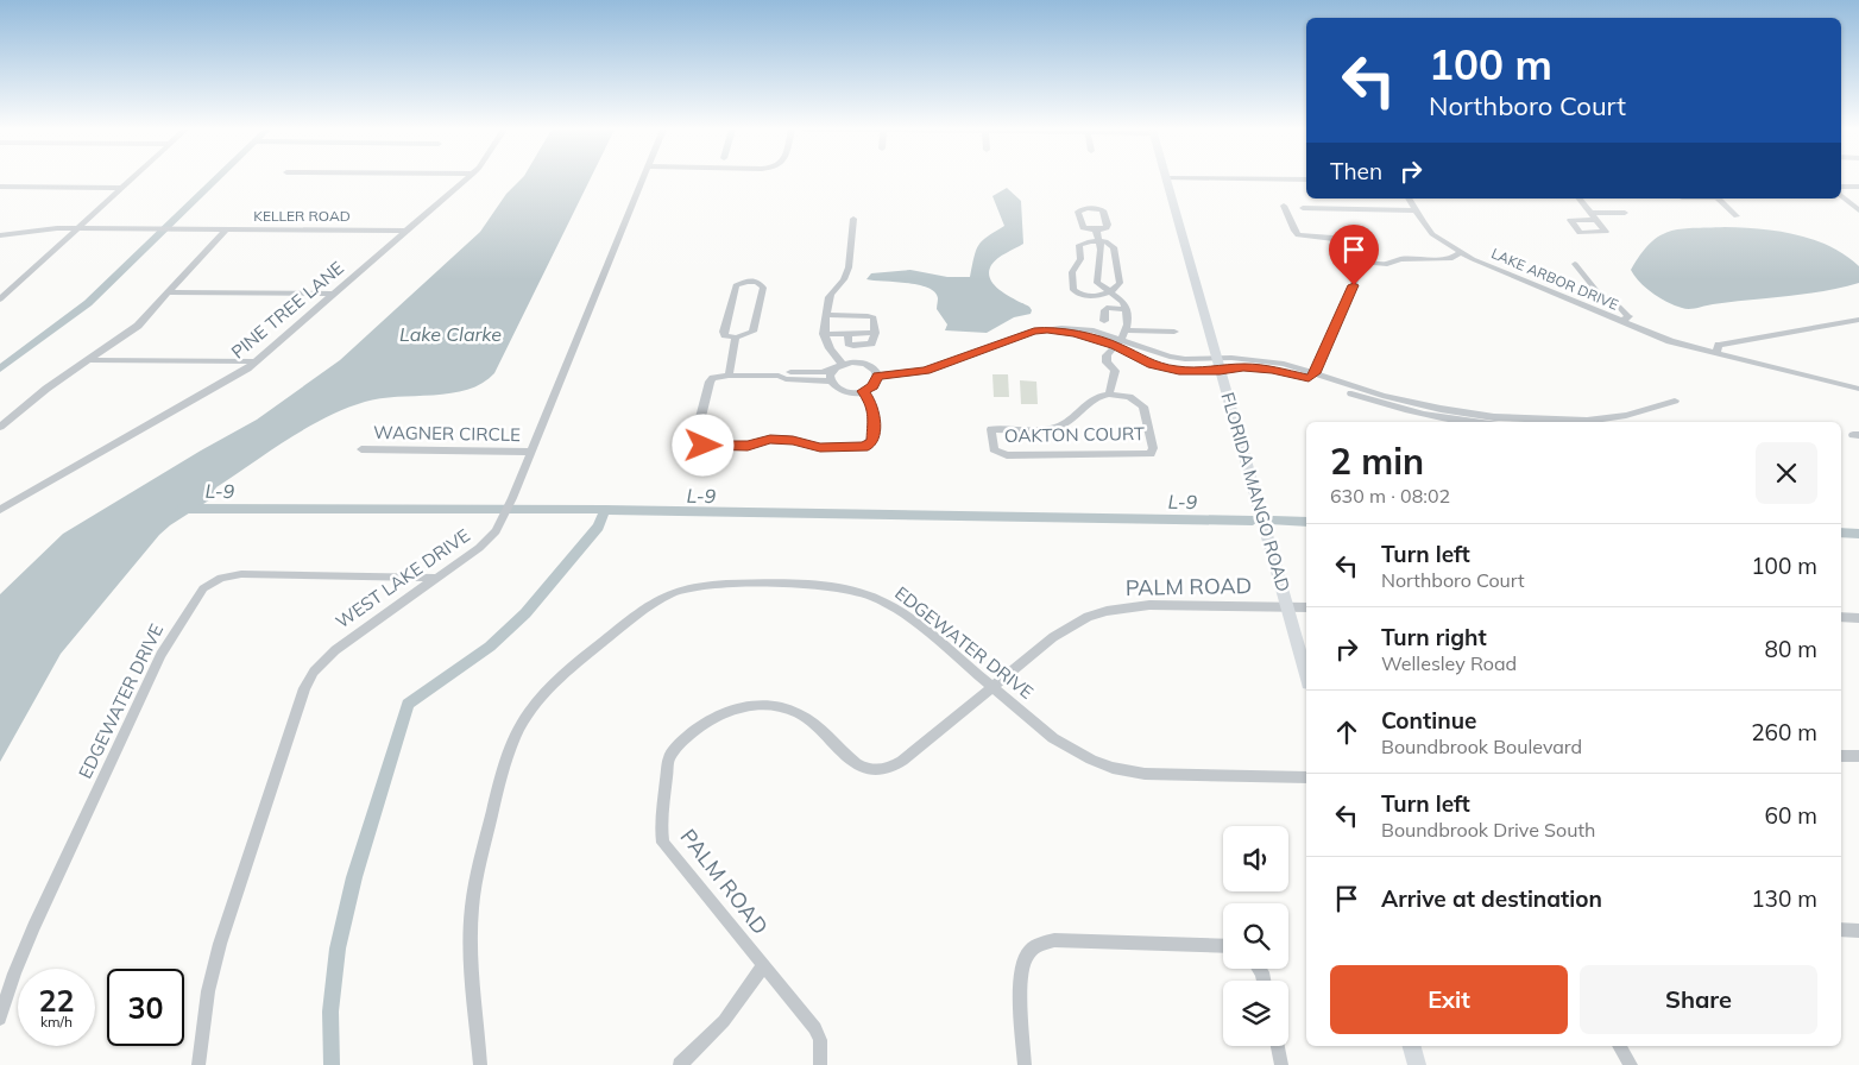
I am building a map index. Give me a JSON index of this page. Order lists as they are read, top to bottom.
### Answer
{
  "streets": {
    "street": [
      "KELLER ROAD",
      "LAKE ARBOR DRIVE",
      "PINE TREE LANE",
      "WAGNER CIRCLE",
      "OAKTON COURT",
      "FLORIDA MANGO ROAD",
      "WEST LAKE DRIVE",
      "PALM ROAD",
      "EDGEWATER DRIVE"
    ]
  },
  "crossings": [
    ["KELLER ROAD", "PINE TREE LANE"],
    ["WAGNER CIRCLE", "WEST LAKE DRIVE"],
    ["FLORIDA MANGO ROAD", "PALM ROAD"],
    ["WEST LAKE DRIVE", "EDGEWATER DRIVE"],
    ["PALM ROAD", "EDGEWATER DRIVE"]
  ],
  "water": ["Lake Clarke", "L-9"],
  "page": {
    "turn": ["100 m", "Northboro Court"],
    "then": "Then",
    "heading": ["2 min", "630 m · 08:02"],
    "list": [
      {
        "name": "Turn left",
        "note": "Northboro Court",
        "value": "100 m"
      },
      {
        "name": "Turn right",
        "note": "Wellesley Road",
        "value": "80 m"
      },
      {
        "name": "Continue",
        "note": "Boundbrook Boulevard",
        "value": "260 m"
      },
      {
        "name": "Turn left",
        "note": "Boundbrook Drive South",
        "value": "60 m"
      },
      {
        "name": "Arrive at destination",
        "value": "130 m"
      }
    ],
    "buttons": ["Exit", "Share"],
    "speed": "22 km/h",
    "limit": "30"
  }
}
